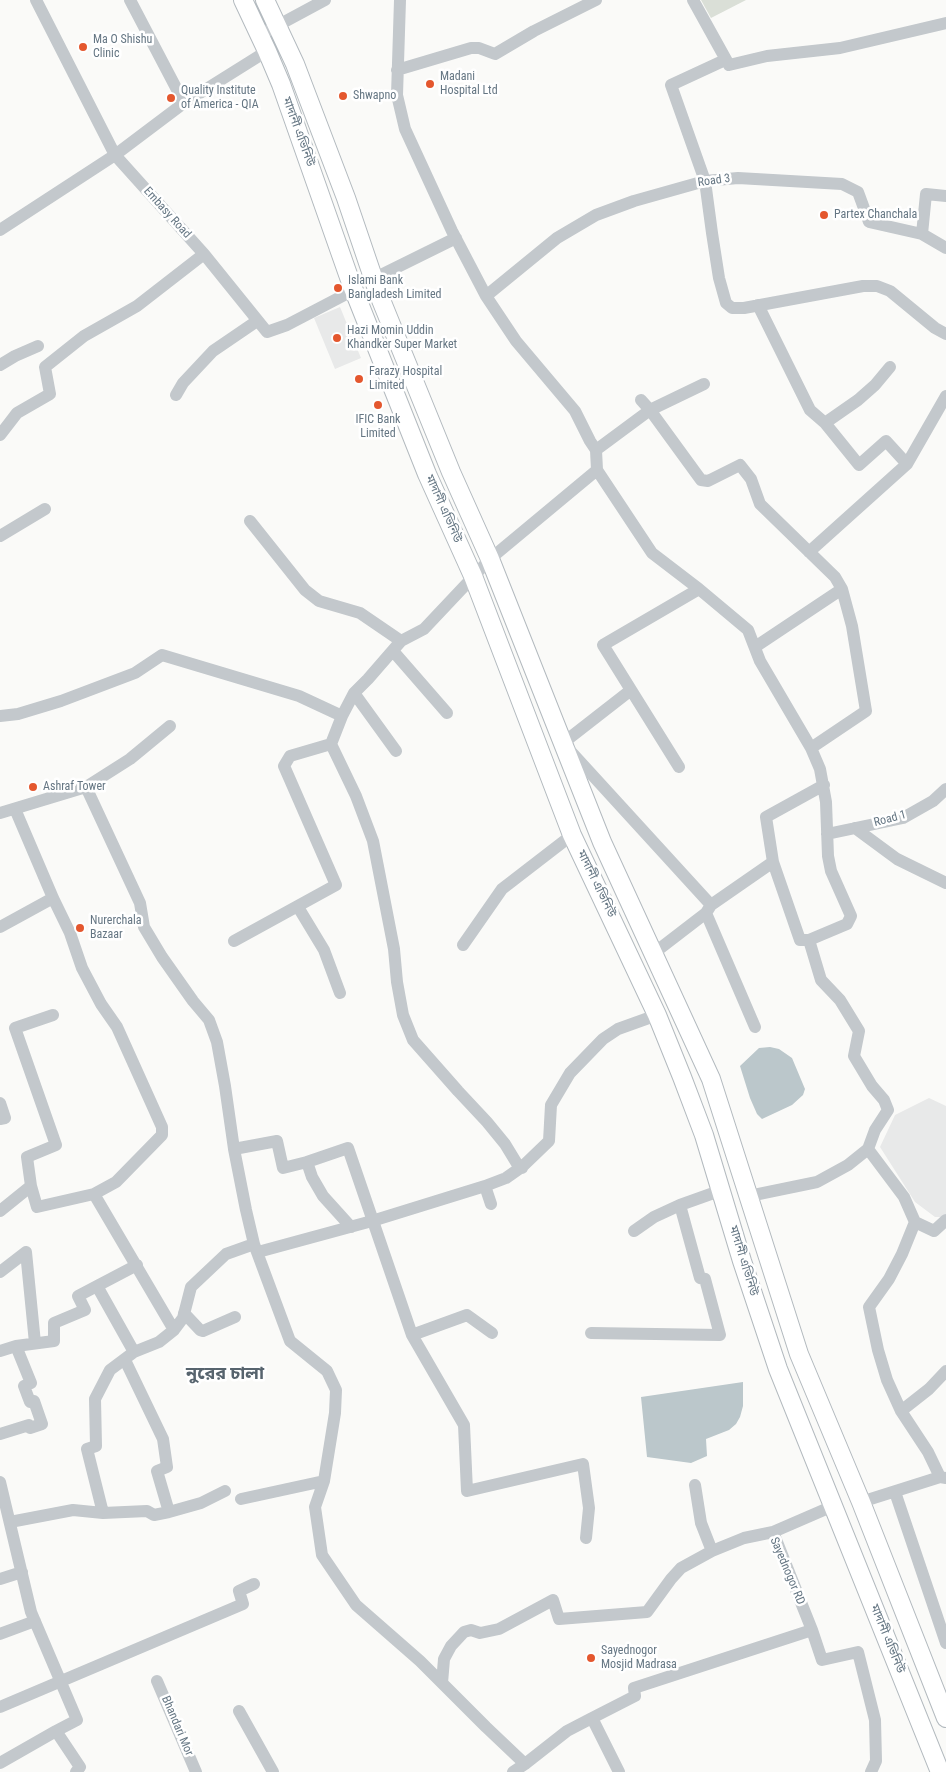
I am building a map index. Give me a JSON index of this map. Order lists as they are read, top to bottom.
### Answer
{
  "streets": {
    "main road": ["মাদানী এভিনিউ"],
    "street": [
      "Road 3",
      "Embasy Road",
      "Road 1",
      "Sayednogor RD",
      "Bhandari Mor"
    ]
  },
  "crossings": [
    ["মাদানী এভিনিউ", "Embasy Road"]
  ],
  "districts": ["নুরের চালা"],
  "places": [
    "Ma O Shishu Clinic",
    "Madani Hospital Ltd",
    "Shwapno",
    "Quality Institute of America - QIA",
    "Partex Chanchala",
    "Islami Bank Bangladesh Limited",
    "Hazi Momin Uddin Khandker Super Market",
    "Farazy Hospital Limited",
    "IFIC Bank Limited",
    "Ashraf Tower",
    "Nurerchala Bazaar",
    "Sayednogor Mosjid Madrasa"
  ]
}
